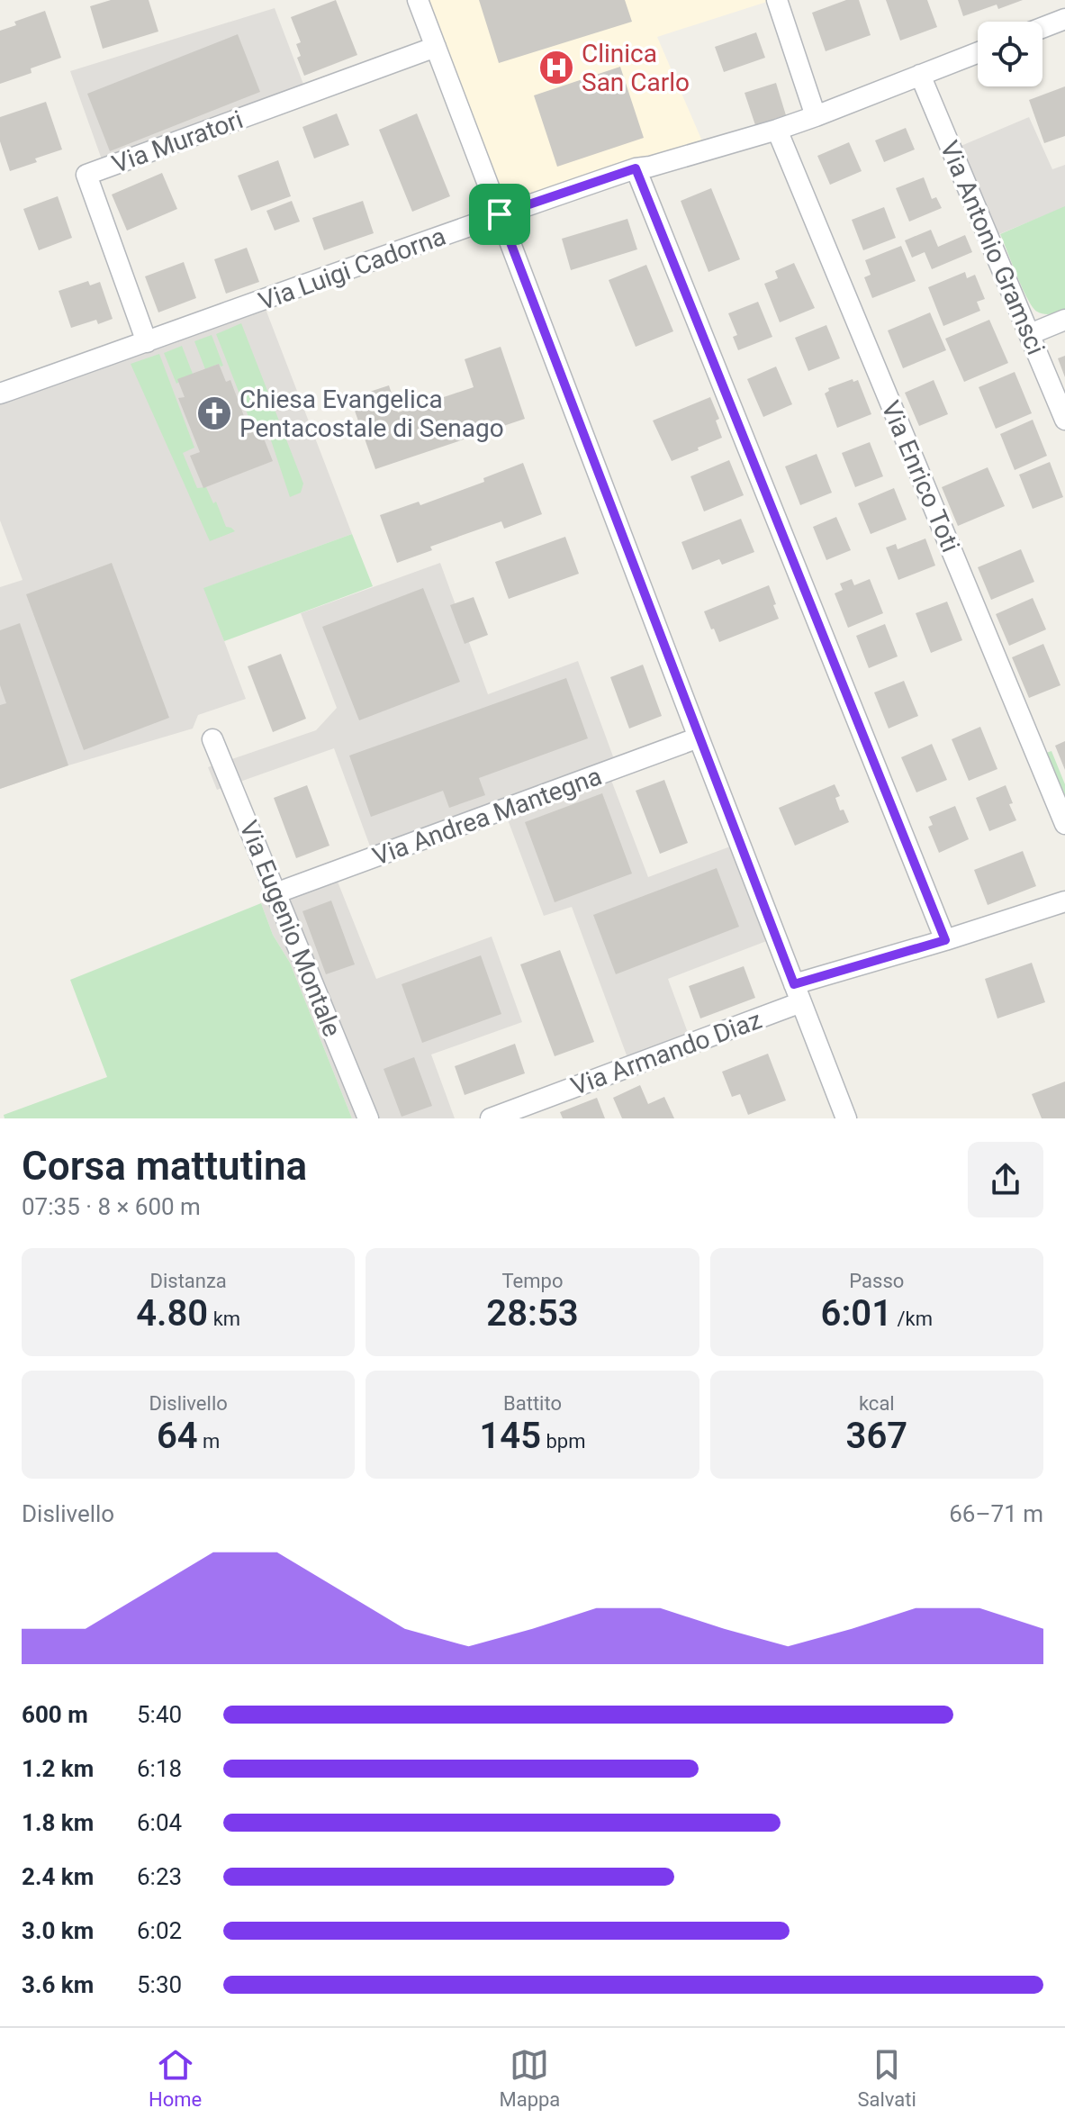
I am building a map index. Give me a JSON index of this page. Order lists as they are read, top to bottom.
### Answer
{
  "streets": {
    "street": [
      "Via Muratori",
      "Via Antonio Gramsci",
      "Via Luigi Cadorna",
      "Via Enrico Toti",
      "Via Andrea Mantegna",
      "Via Eugenio Montale",
      "Via Armando Diaz"
    ]
  },
  "crossings": [
    ["Via Muratori", "Via Luigi Cadorna"],
    ["Via Antonio Gramsci", "Via Luigi Cadorna"],
    ["Via Luigi Cadorna", "Via Enrico Toti"],
    ["Via Andrea Mantegna", "Via Eugenio Montale"]
  ],
  "places": {
    "hospital": ["Clinica San Carlo"],
    "church": ["Chiesa Evangelica Pentacostale di Senago"]
  },
  "page": {
    "heading": ["Corsa mattutina", "07:35 · 8 × 600 m"],
    "stats": [
      ["Distanza", "4.80 km"],
      ["Tempo", "28:53"],
      ["Passo", "6:01 /km"],
      ["Dislivello", "64 m"],
      ["Battito", "145 bpm"],
      ["kcal", "367"]
    ],
    "chart": ["Dislivello", "66–71 m"],
    "list": [
      {
        "name": "600 m",
        "note": "5:40"
      },
      {
        "name": "1.2 km",
        "note": "6:18"
      },
      {
        "name": "1.8 km",
        "note": "6:04"
      },
      {
        "name": "2.4 km",
        "note": "6:23"
      },
      {
        "name": "3.0 km",
        "note": "6:02"
      },
      {
        "name": "3.6 km",
        "note": "5:30"
      }
    ],
    "tabs": ["Home", "Mappa", "Salvati"]
  }
}
